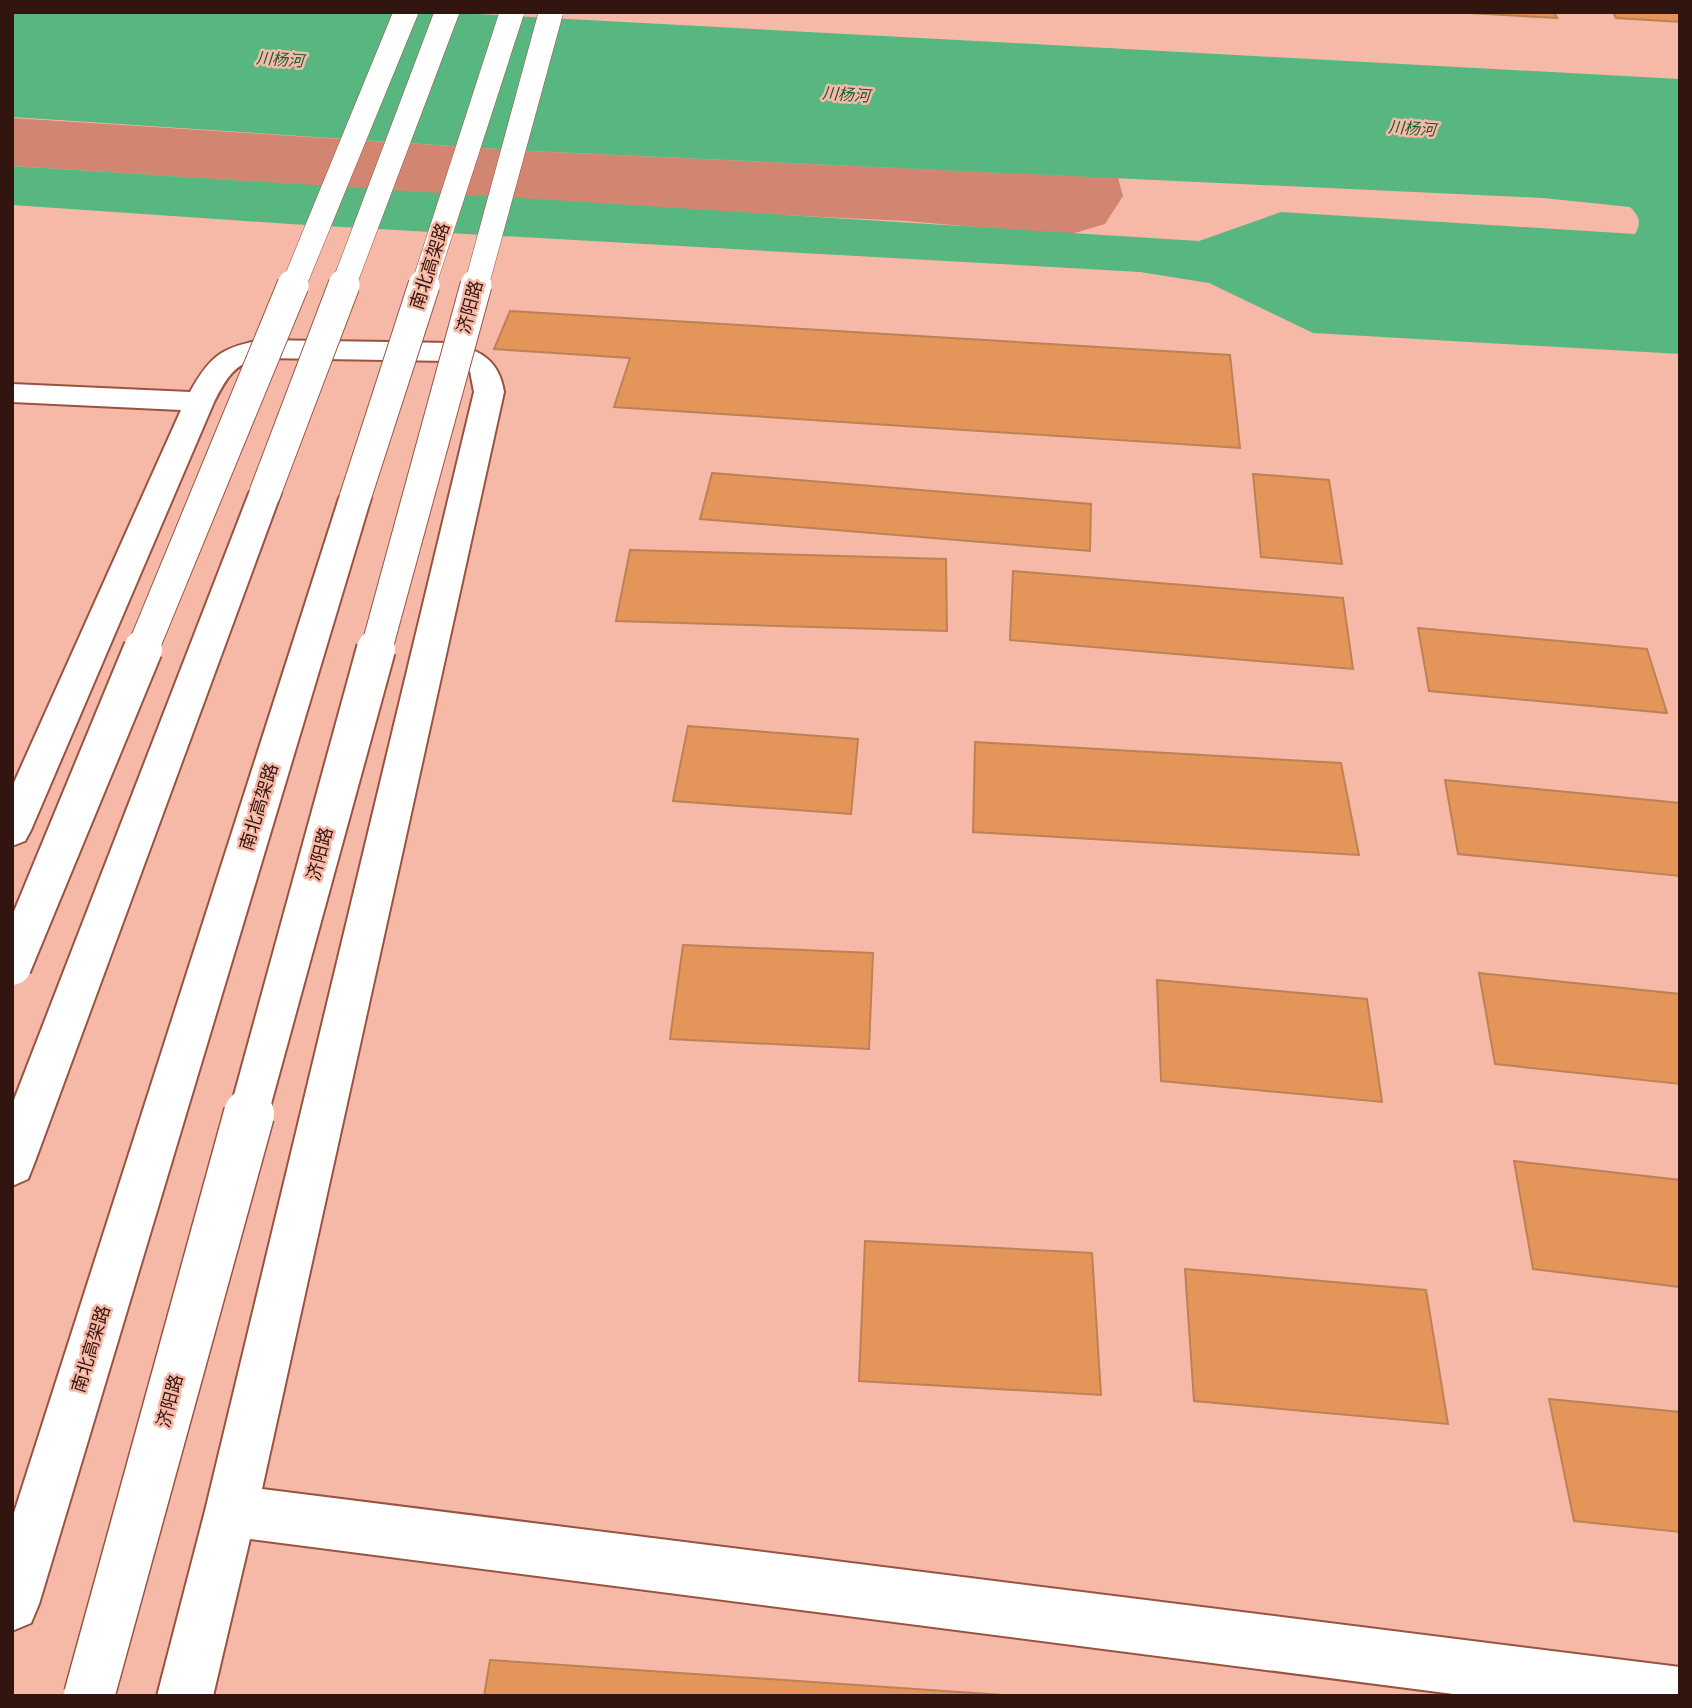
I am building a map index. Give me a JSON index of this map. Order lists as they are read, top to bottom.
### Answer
{
  "streets": {
    "main road": ["南北高架路", "济阳路"]
  },
  "water": ["川杨河"]
}
